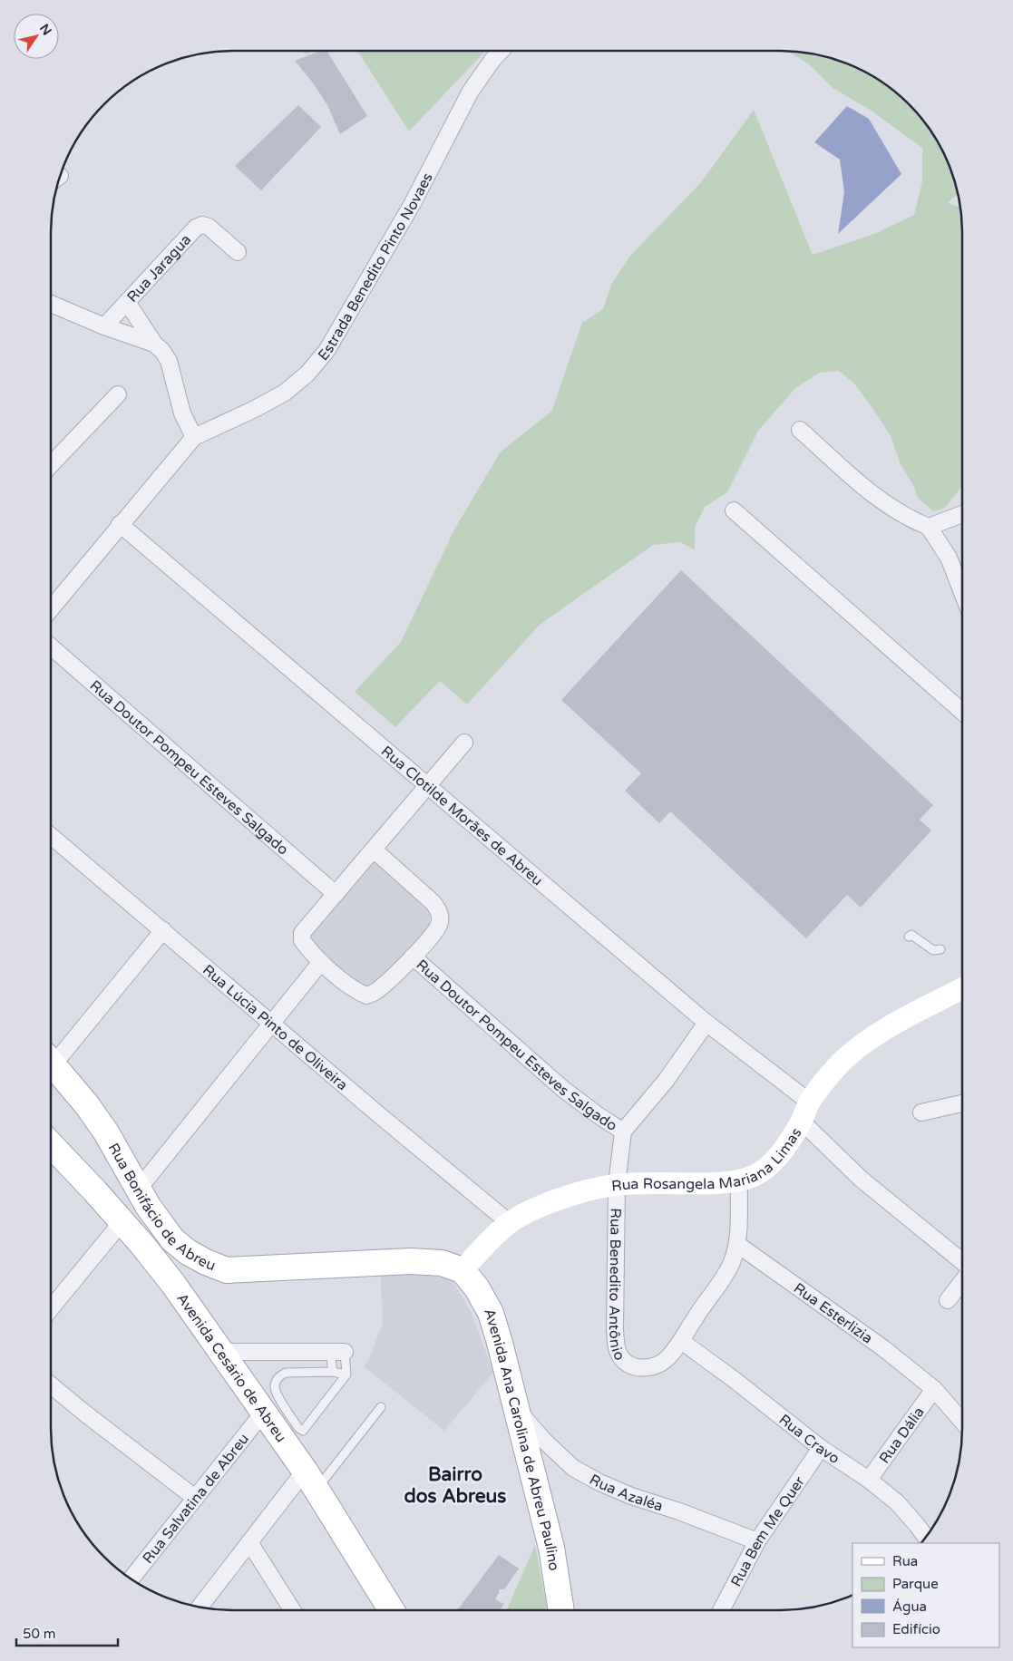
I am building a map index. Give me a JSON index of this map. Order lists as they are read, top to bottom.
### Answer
{
  "streets": {
    "main road": ["Rua Bonifácio de Abreu", "Avenida Cesário de Abreu", "Avenida Ana Carolina de Abreu Paulino"],
    "street": [
      "Estrada Benedito Pinto Novaes",
      "Rua Jaragua",
      "Rua Doutor Pompeu Esteves Salgado",
      "Rua Clotilde Morães de Abreu",
      "Rua Lúcia Pinto de Oliveira",
      "Rua Rosangela Mariana Limas",
      "Rua Benedito Antônio",
      "Rua Esterlizia",
      "Rua Dália",
      "Rua Cravo",
      "Rua Azaléa",
      "Rua Salvatina de Abreu",
      "Rua Bem Me Quer"
    ]
  },
  "crossings": [
    ["Rua Doutor Pompeu Esteves Salgado", "Rua Benedito Antônio"],
    ["Rua Clotilde Morães de Abreu", "Rua Rosangela Mariana Limas"],
    ["Rua Lúcia Pinto de Oliveira", "Rua Rosangela Mariana Limas"],
    ["Rua Rosangela Mariana Limas", "Rua Bonifácio de Abreu"],
    ["Rua Rosangela Mariana Limas", "Rua Benedito Antônio"],
    ["Rua Rosangela Mariana Limas", "Avenida Ana Carolina de Abreu Paulino"],
    ["Rua Bonifácio de Abreu", "Avenida Ana Carolina de Abreu Paulino"],
    ["Rua Benedito Antônio", "Rua Cravo"],
    ["Rua Esterlizia", "Rua Dália"],
    ["Avenida Cesário de Abreu", "Rua Salvatina de Abreu"],
    ["Rua Dália", "Rua Cravo"],
    ["Rua Cravo", "Rua Bem Me Quer"],
    ["Avenida Ana Carolina de Abreu Paulino", "Rua Azaléa"],
    ["Rua Azaléa", "Rua Bem Me Quer"]
  ],
  "districts": ["Bairro dos Abreus"],
  "legend": [
    "Rua",
    "Parque",
    "Água",
    "Edifício"
  ],
  "scale_bar": "50 m",
  "north": "top right"
}
